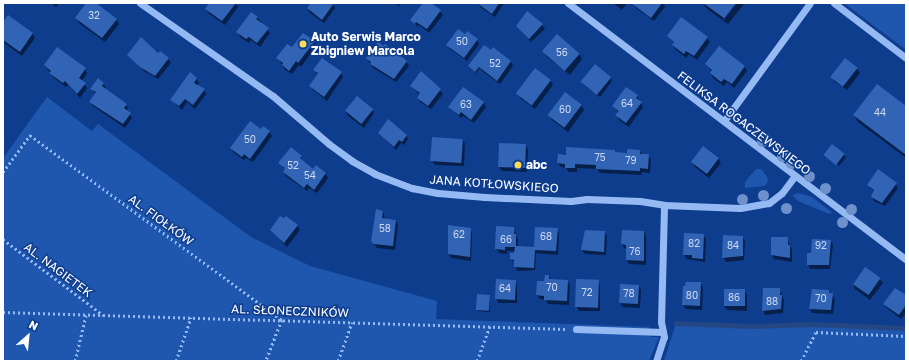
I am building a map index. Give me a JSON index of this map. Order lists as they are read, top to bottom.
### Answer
{
  "streets": {
    "street": ["FELIKSA ROGACZEWSKIEGO", "JANA KOTŁOWSKIEGO"],
    "path": ["AL. FIOŁKÓW", "AL. NAGIETEK", "AL. SŁONECZNIKÓW"]
  },
  "crossings": [
    ["FELIKSA ROGACZEWSKIEGO", "JANA KOTŁOWSKIEGO"],
    ["AL. FIOŁKÓW", "AL. SŁONECZNIKÓW"],
    ["AL. NAGIETEK", "AL. SŁONECZNIKÓW"]
  ],
  "places": ["Auto Serwis Marco Zbigniew Marcola", "abc"],
  "house_numbers": [
    "32",
    "50",
    "56",
    "52",
    "64",
    "63",
    "60",
    "44",
    "50",
    "75",
    "79",
    "52",
    "54",
    "58",
    "62",
    "68",
    "66",
    "82",
    "84",
    "92",
    "76",
    "70",
    "64",
    "72",
    "78",
    "80",
    "86",
    "70",
    "88"
  ],
  "north": "top right"
}
